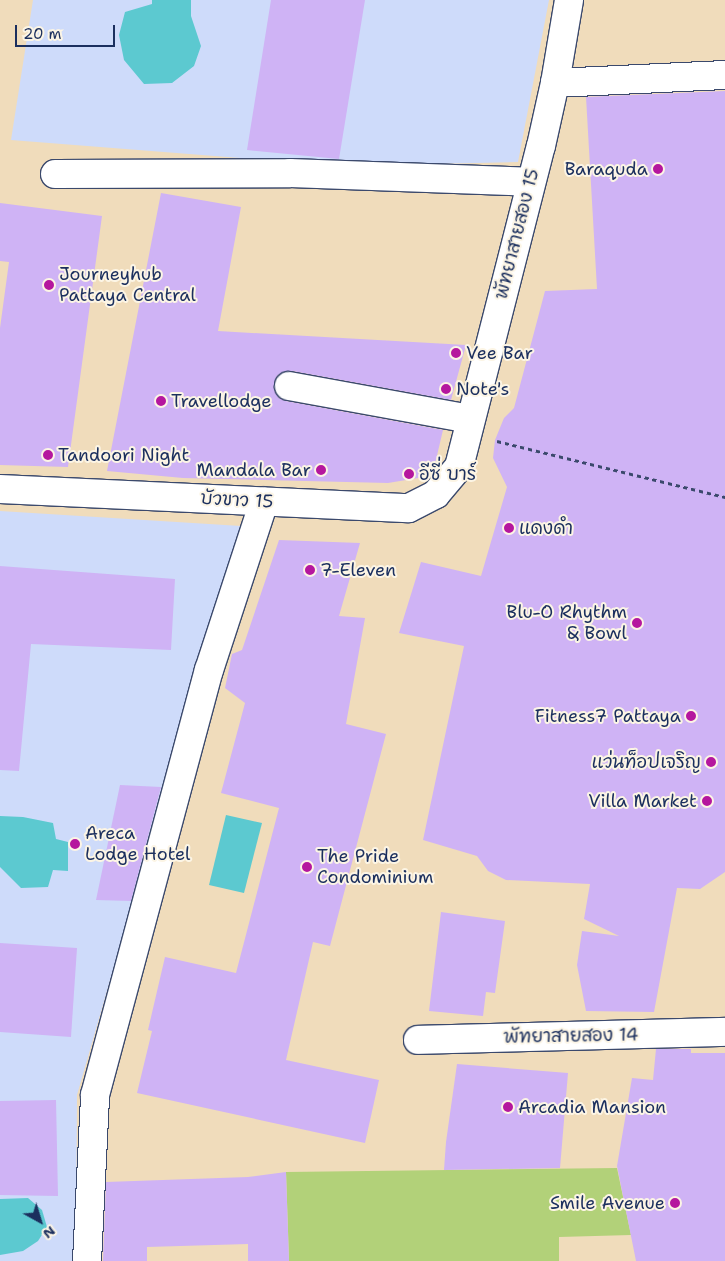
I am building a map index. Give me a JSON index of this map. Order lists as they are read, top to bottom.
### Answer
{
  "streets": {
    "street": ["พัทยาสายสอง 15", "บัวขาว 15", "พัทยาสายสอง 14"]
  },
  "crossings": [
    ["พัทยาสายสอง 15", "บัวขาว 15"]
  ],
  "places": [
    "Baraquda",
    "Journeyhub Pattaya Central",
    "Vee Bar",
    "Note's",
    "Travellodge",
    "Tandoori Night",
    "Mandala Bar",
    "อีซี่ บาร์",
    "แดงดำ",
    "7-Eleven",
    "Blu-O Rhythm & Bowl",
    "Fitness7 Pattaya",
    "แว่นท็อปเจริญ",
    "Villa Market",
    "Areca Lodge Hotel",
    "The Pride Condominium",
    "Arcadia Mansion",
    "Smile Avenue"
  ],
  "scale_bar": "20 m",
  "north": "bottom right"
}
